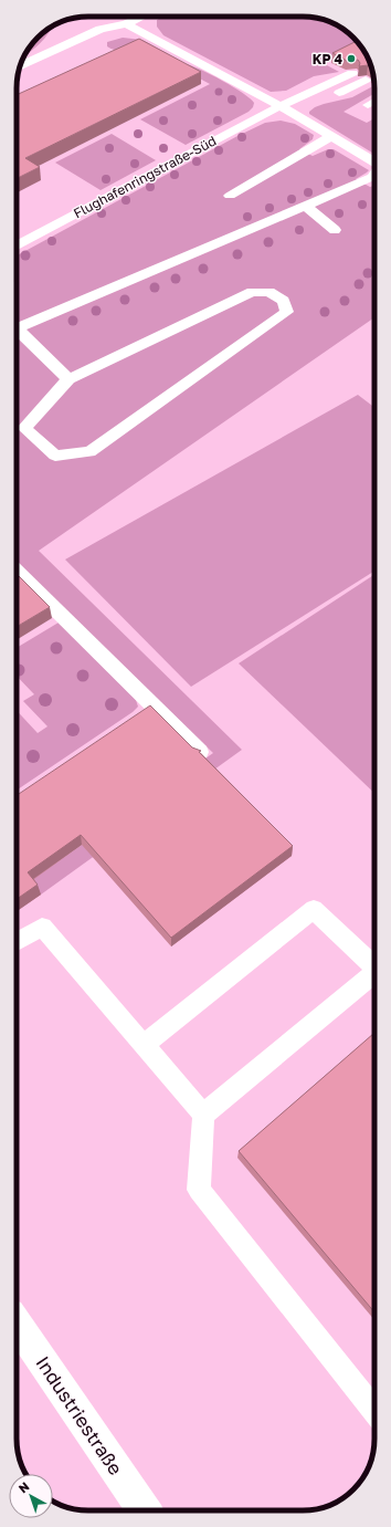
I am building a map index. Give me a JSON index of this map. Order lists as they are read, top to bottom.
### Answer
{
  "streets": {
    "street": ["Industriestraße"],
    "lane": ["Flughafenringstraße-Süd"]
  },
  "places": ["KP 4"],
  "north": "top left"
}
